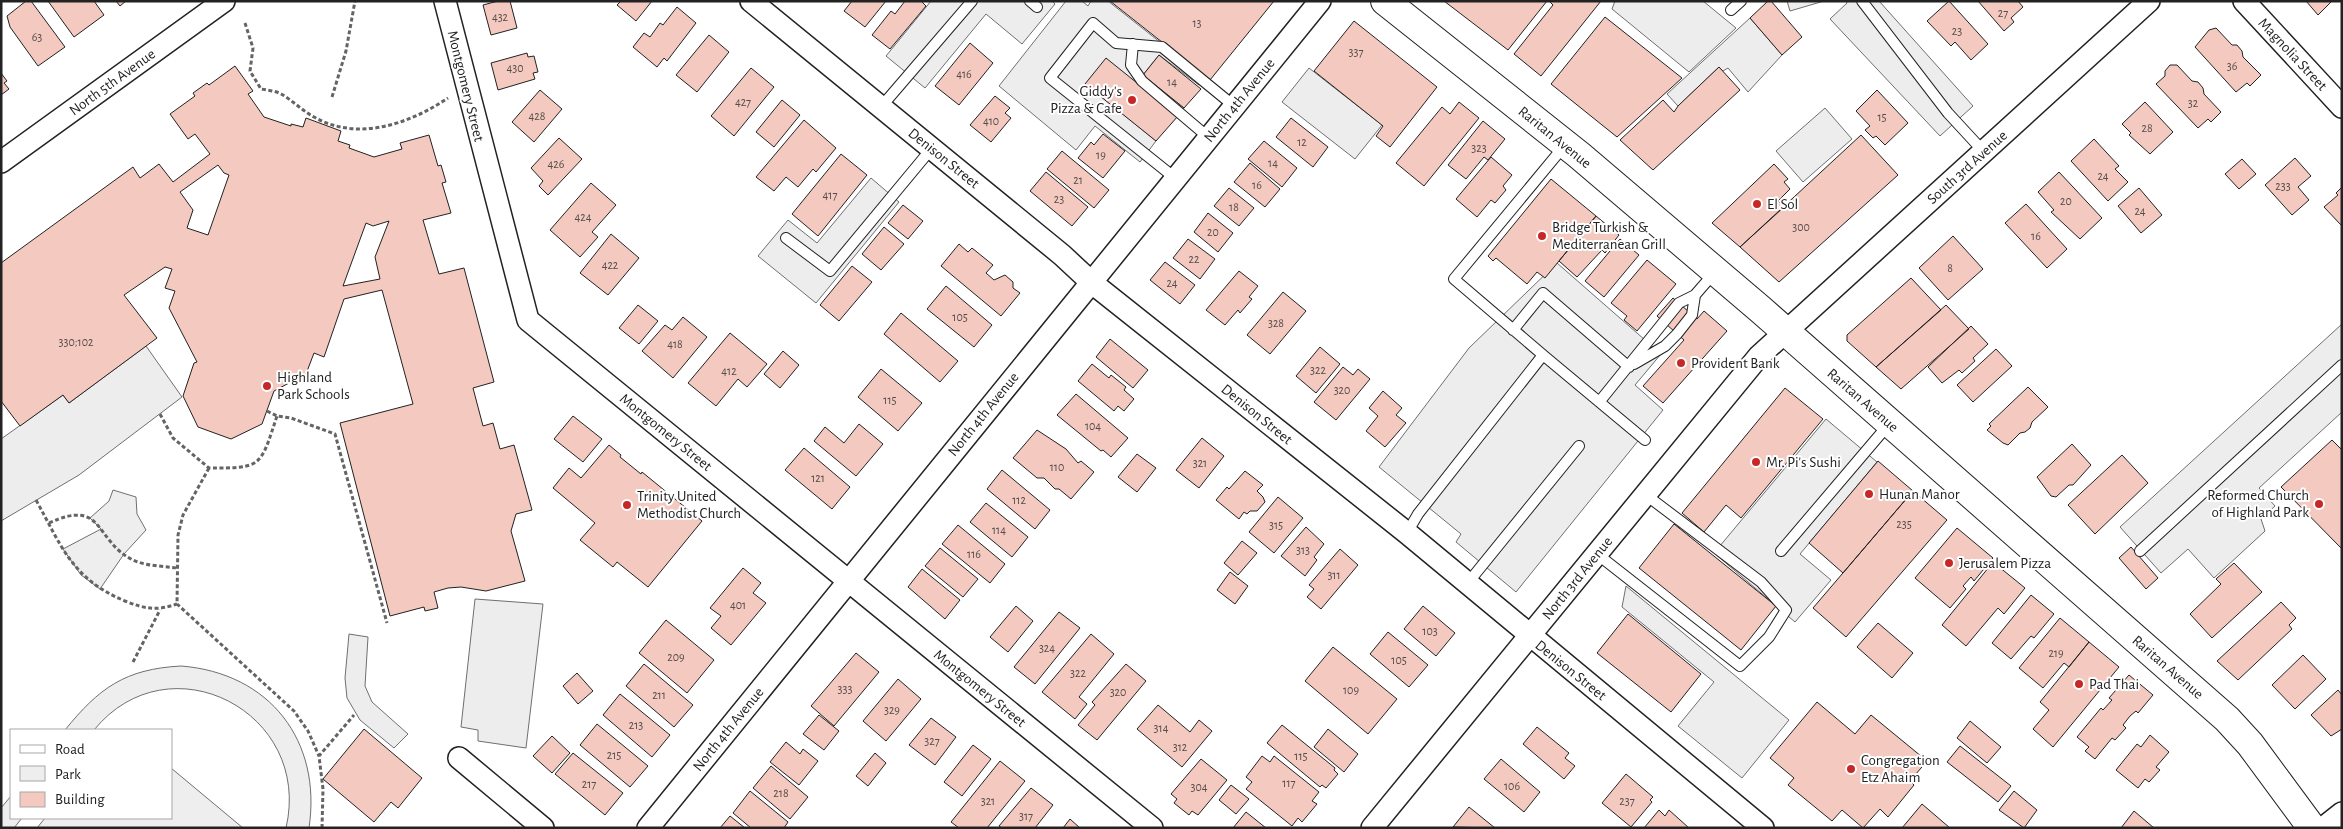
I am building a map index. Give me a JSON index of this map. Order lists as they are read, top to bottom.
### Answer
{
  "streets": {
    "main road": ["Raritan Avenue"],
    "street": [
      "Magnolia Street",
      "North 5th Avenue",
      "Montgomery Street",
      "North 4th Avenue",
      "Denison Street",
      "South 3rd Avenue",
      "North 3rd Avenue"
    ]
  },
  "crossings": [
    ["Montgomery Street", "North 4th Avenue"],
    ["North 4th Avenue", "Denison Street"],
    ["Raritan Avenue", "South 3rd Avenue"],
    ["Raritan Avenue", "North 3rd Avenue"],
    ["Denison Street", "North 3rd Avenue"],
    ["South 3rd Avenue", "North 3rd Avenue"]
  ],
  "places": [
    "Giddy's Pizza & Cafe",
    "El Sol",
    "Bridge Turkish & Mediterranean Grill",
    "Provident Bank",
    "Highland Park Schools",
    "Mr. Pi's Sushi",
    "Hunan Manor",
    "Reformed Church of Highland Park",
    "Trinity United Methodist Church",
    "Jerusalem Pizza",
    "Pad Thai",
    "Congregation Etz Ahaim"
  ],
  "house_numbers": [
    "27",
    "432",
    "13",
    "23",
    "63",
    "337",
    "36",
    "430",
    "416",
    "14",
    "427",
    "32",
    "428",
    "15",
    "410",
    "28",
    "12",
    "323",
    "19",
    "14",
    "426",
    "24",
    "21",
    "16",
    "233",
    "417",
    "23",
    "20",
    "18",
    "24",
    "424",
    "300",
    "20",
    "16",
    "22",
    "422",
    "8",
    "24",
    "105",
    "328",
    "330;102",
    "418",
    "322",
    "412",
    "320",
    "115",
    "104",
    "321",
    "110",
    "121",
    "112",
    "235",
    "315",
    "114",
    "313",
    "116",
    "311",
    "401",
    "103",
    "324",
    "219",
    "209",
    "105",
    "322",
    "333",
    "109",
    "320",
    "211",
    "329",
    "213",
    "314",
    "327",
    "312",
    "215",
    "115",
    "117",
    "217",
    "106",
    "304",
    "218",
    "321",
    "237",
    "317"
  ],
  "legend": ["Road", "Park", "Building"]
}
